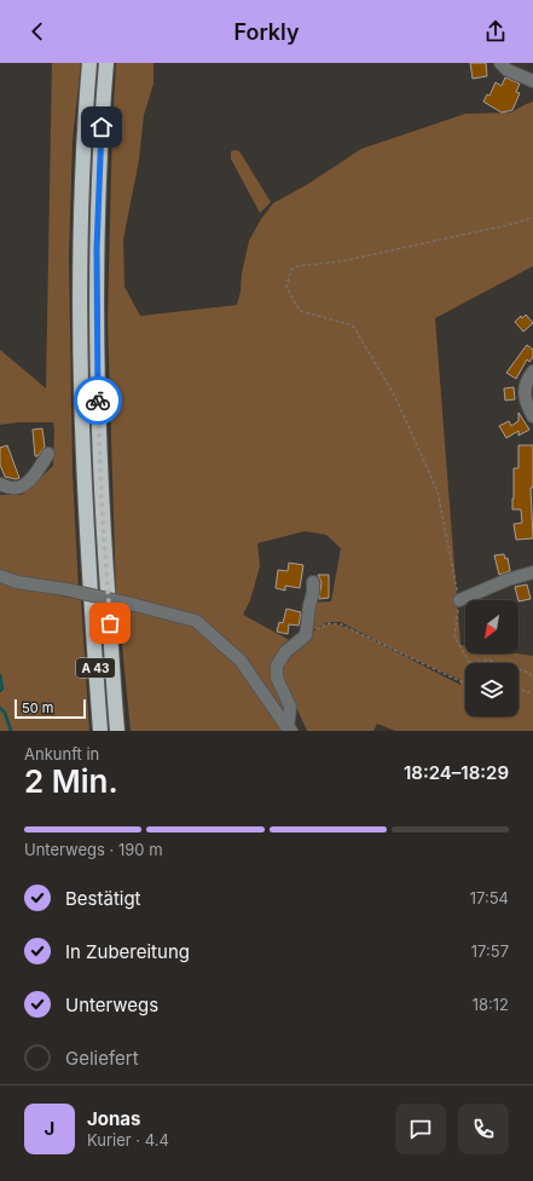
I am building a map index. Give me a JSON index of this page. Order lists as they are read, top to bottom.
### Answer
{
  "streets": {
    "highway": ["A 43"]
  },
  "scale_bar": "50 m",
  "north": "bottom left",
  "page": {
    "header": "Forkly",
    "scale": "50 m",
    "heading": ["2 Min.", "Ankunft in", "18:24–18:29"],
    "panel": ["Jonas", "Kurier · 4.4"],
    "bar": "Unterwegs · 190 m",
    "list": [
      ["Bestätigt", "17:54"],
      ["In Zubereitung", "17:57"],
      ["Unterwegs", "18:12"],
      "Geliefert"
    ],
    "round": "J"
  }
}
